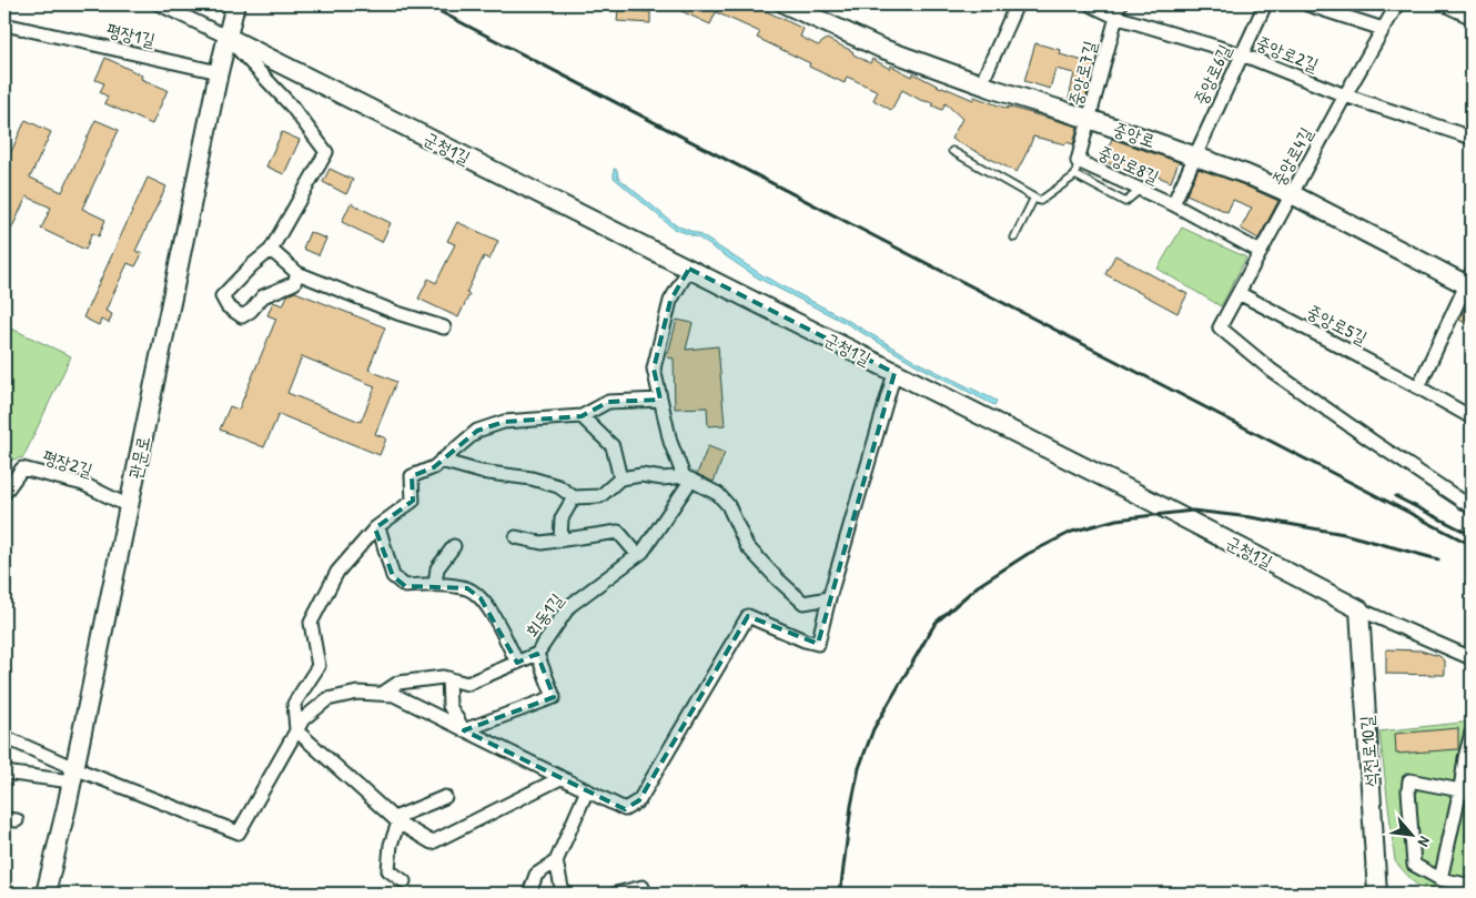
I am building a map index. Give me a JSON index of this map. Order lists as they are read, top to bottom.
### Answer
{
  "streets": {
    "street": [
      "평장1길",
      "중앙로2길",
      "중앙로7길",
      "중앙로6길",
      "중앙로",
      "군청1길",
      "중앙로4길",
      "중앙로8길",
      "중앙로5길",
      "관문로",
      "평장2길",
      "회동1길",
      "석전로10길"
    ]
  },
  "crossings": [
    ["평장1길", "관문로"],
    ["중앙로2길", "중앙로7길"],
    ["중앙로2길", "중앙로6길"],
    ["중앙로2길", "중앙로4길"],
    ["중앙로7길", "중앙로"],
    ["중앙로7길", "중앙로8길"],
    ["중앙로6길", "중앙로"],
    ["중앙로6길", "중앙로8길"],
    ["중앙로", "중앙로4길"],
    ["중앙로", "중앙로8길"],
    ["군청1길", "관문로"],
    ["군청1길", "석전로10길"],
    ["중앙로4길", "중앙로8길"],
    ["중앙로4길", "중앙로5길"],
    ["관문로", "평장2길"]
  ],
  "north": "bottom right"
}
